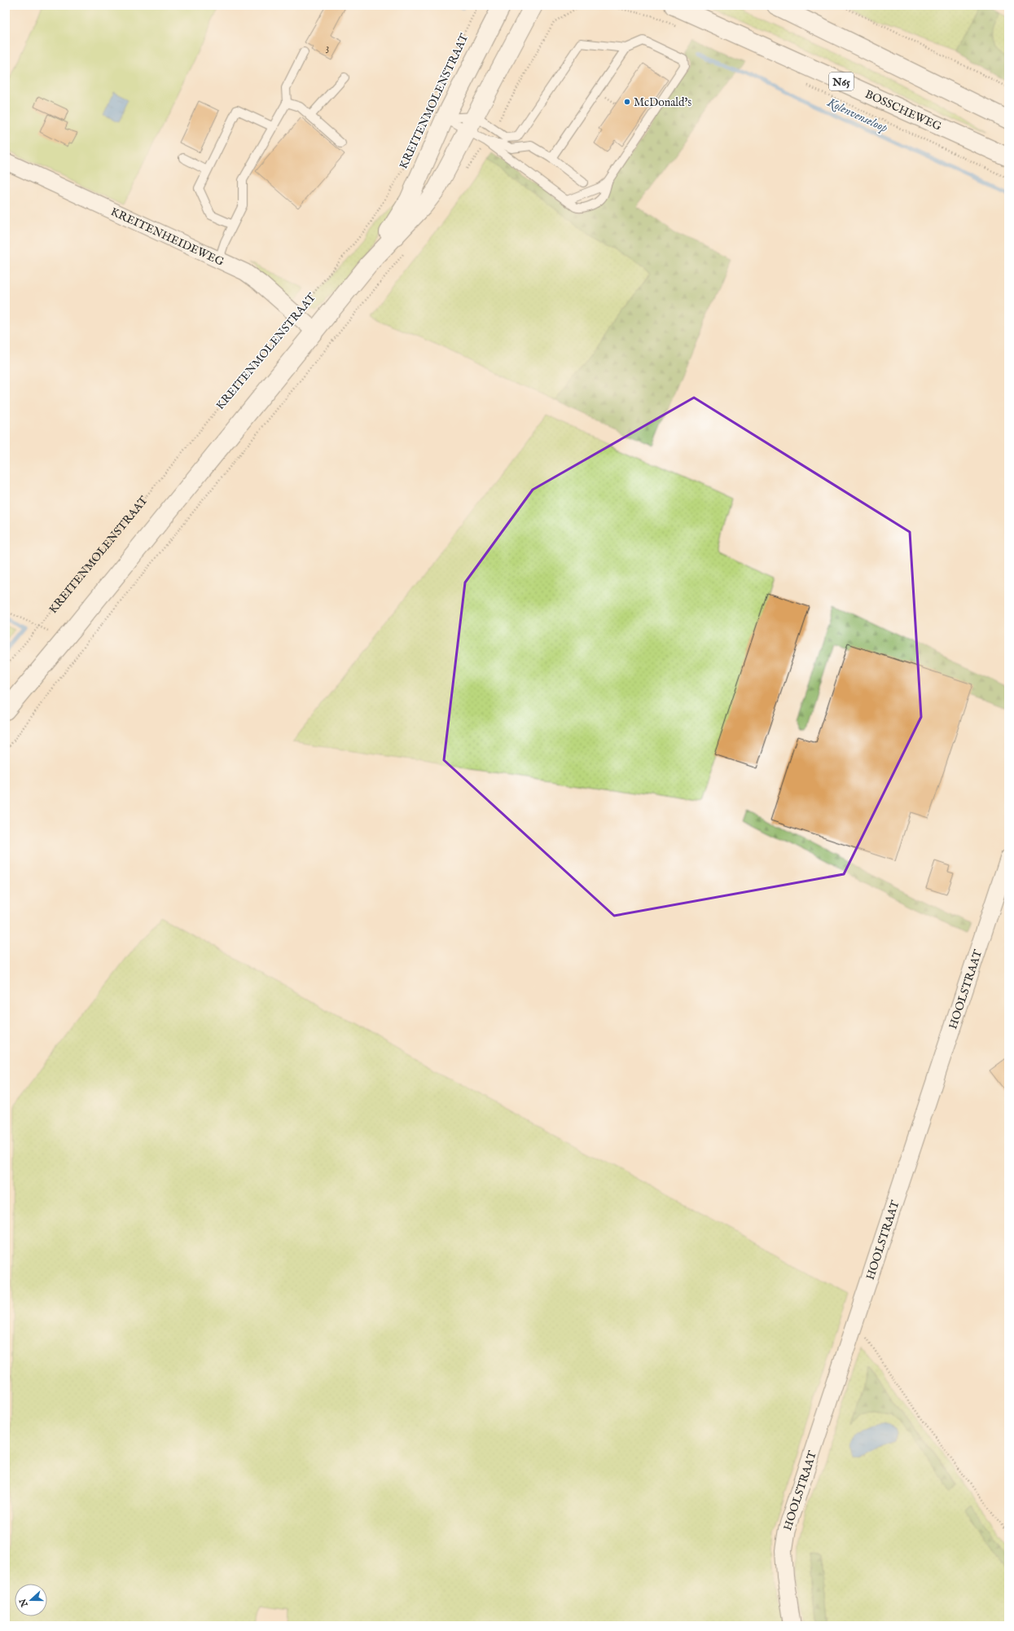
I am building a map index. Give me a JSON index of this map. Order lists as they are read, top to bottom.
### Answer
{
  "streets": {
    "street": [
      "N65",
      "KREITENMOLENSTRAAT",
      "BOSSCHEWEG",
      "KREITENHEIDEWEG",
      "HOOLSTRAAT"
    ]
  },
  "crossings": [
    ["KREITENMOLENSTRAAT", "KREITENHEIDEWEG"]
  ],
  "water": ["Kolenvenseloop"],
  "places": ["McDonald's"],
  "house_numbers": ["3"],
  "north": "left"
}
